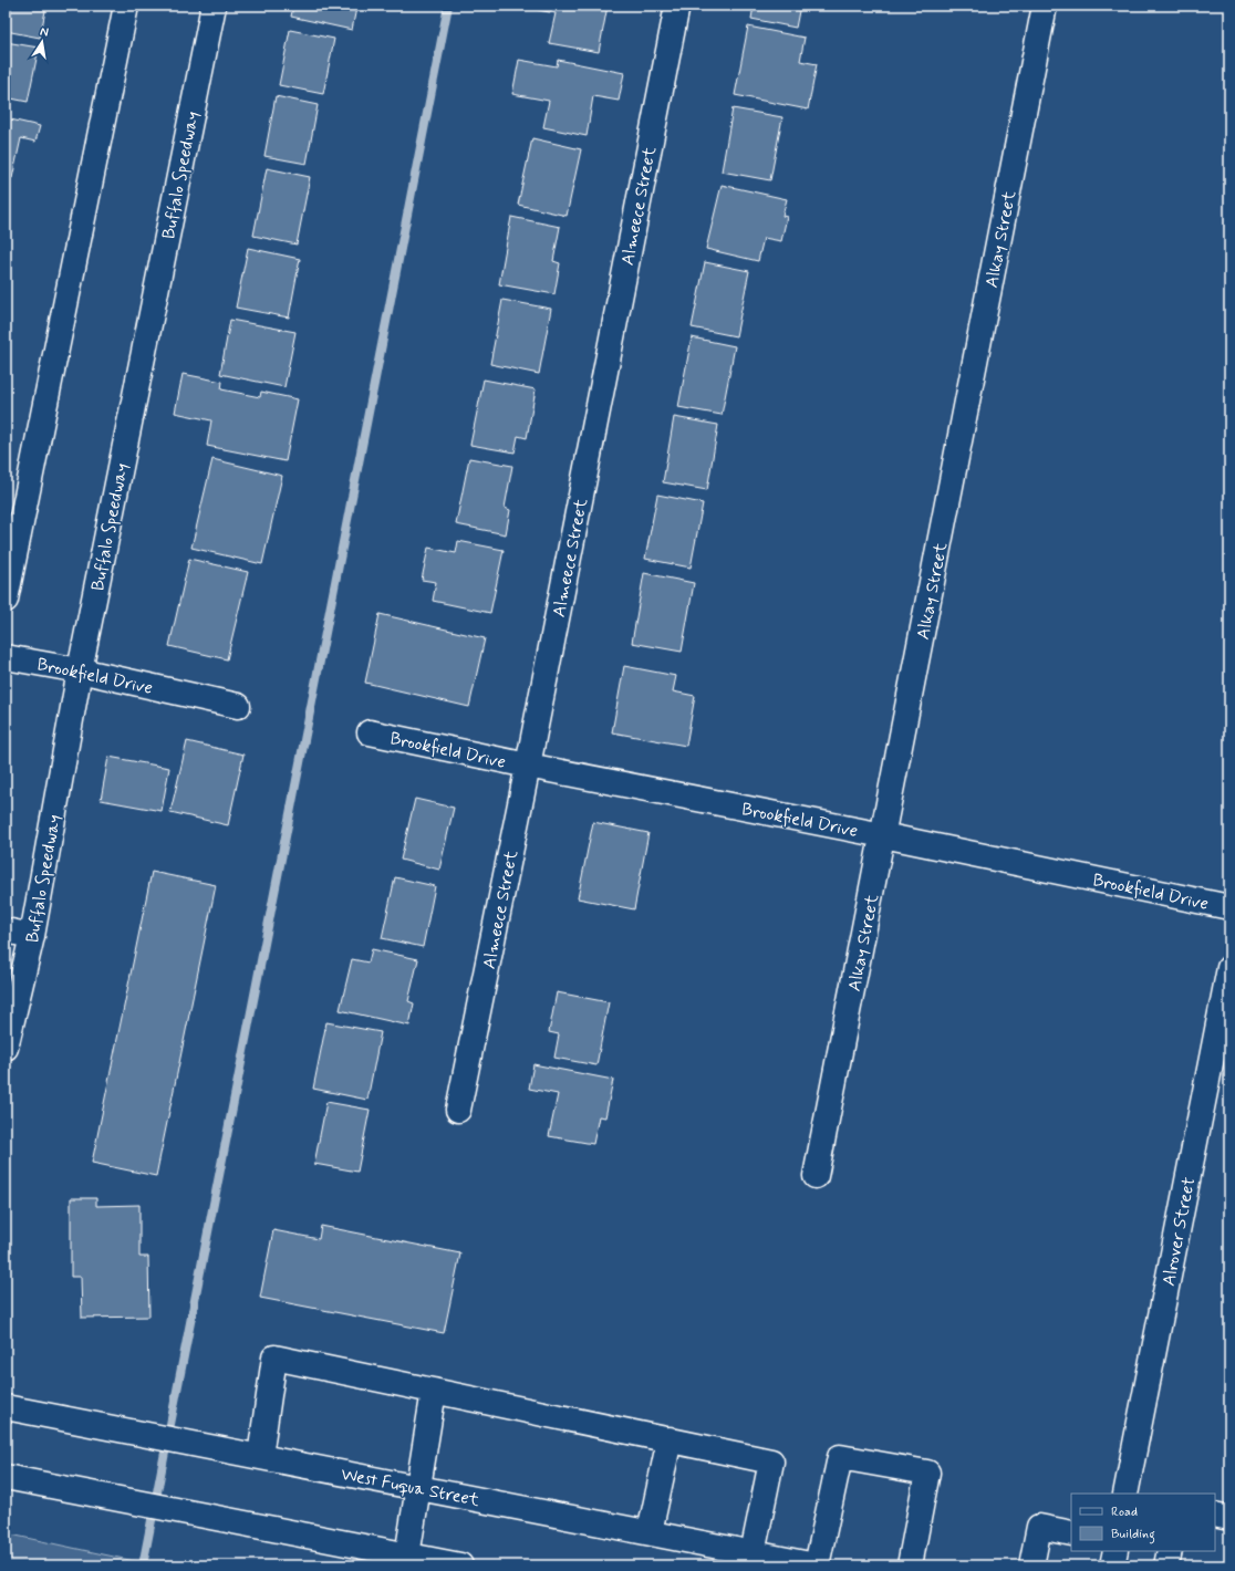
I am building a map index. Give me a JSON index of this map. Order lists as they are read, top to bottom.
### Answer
{
  "streets": {
    "street": [
      "Buffalo Speedway",
      "Almeece Street",
      "Alkay Street",
      "Brookfield Drive",
      "Alrover Street",
      "West Fuqua Street"
    ]
  },
  "crossings": [
    ["Buffalo Speedway", "Brookfield Drive"],
    ["Almeece Street", "Brookfield Drive"],
    ["Alkay Street", "Brookfield Drive"]
  ],
  "legend": ["Road", "Building"],
  "north": "top"
}
